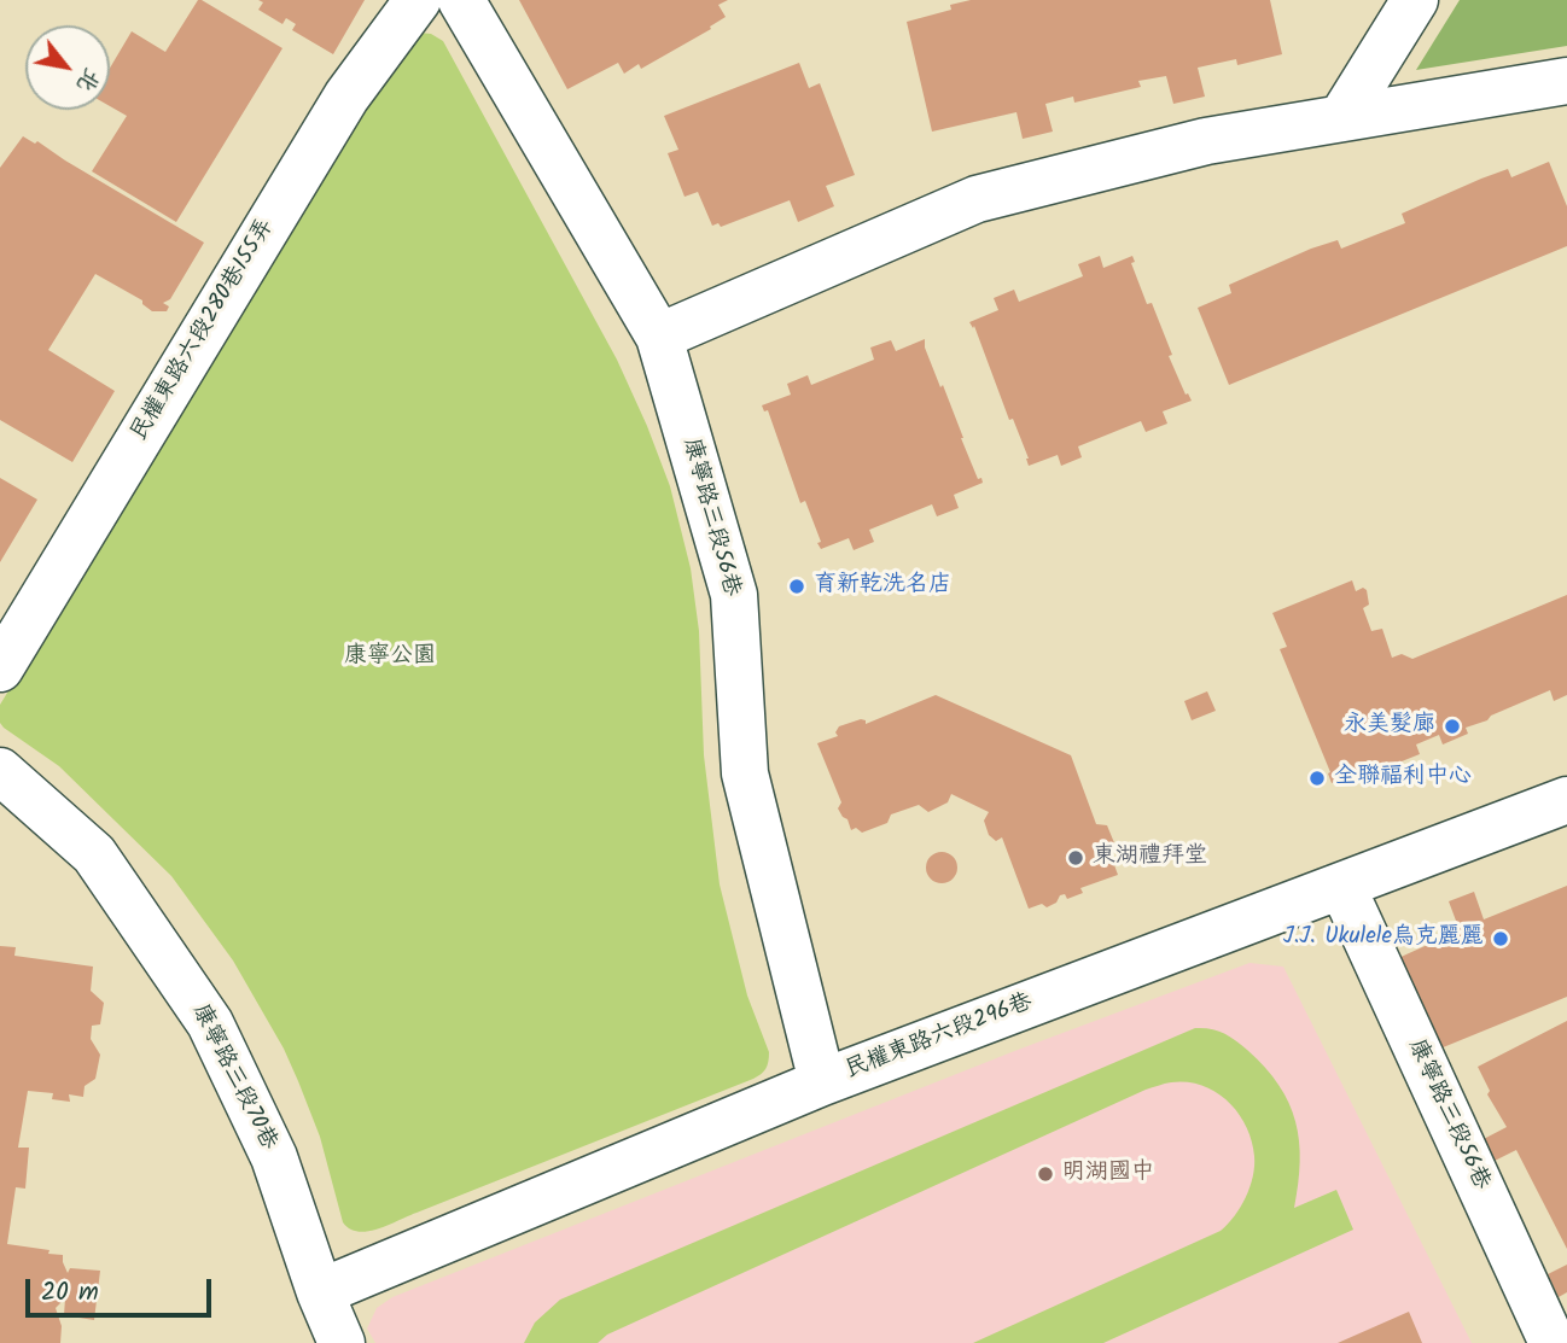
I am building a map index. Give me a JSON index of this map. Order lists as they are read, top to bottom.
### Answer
{
  "streets": {
    "street": [
      "民權東路六段280巷155弄",
      "康寧路三段56巷",
      "民權東路六段296巷",
      "康寧路三段70巷"
    ]
  },
  "crossings": [
    ["康寧路三段56巷", "民權東路六段296巷"],
    ["民權東路六段296巷", "康寧路三段70巷"]
  ],
  "parks": ["康寧公園"],
  "places": [
    "育新乾洗名店",
    "永美髮廊",
    "全聯福利中心",
    "東湖禮拜堂",
    "J.J. Ukulele烏克麗麗",
    "明湖國中"
  ],
  "scale_bar": "20 m",
  "north": "bottom right"
}
